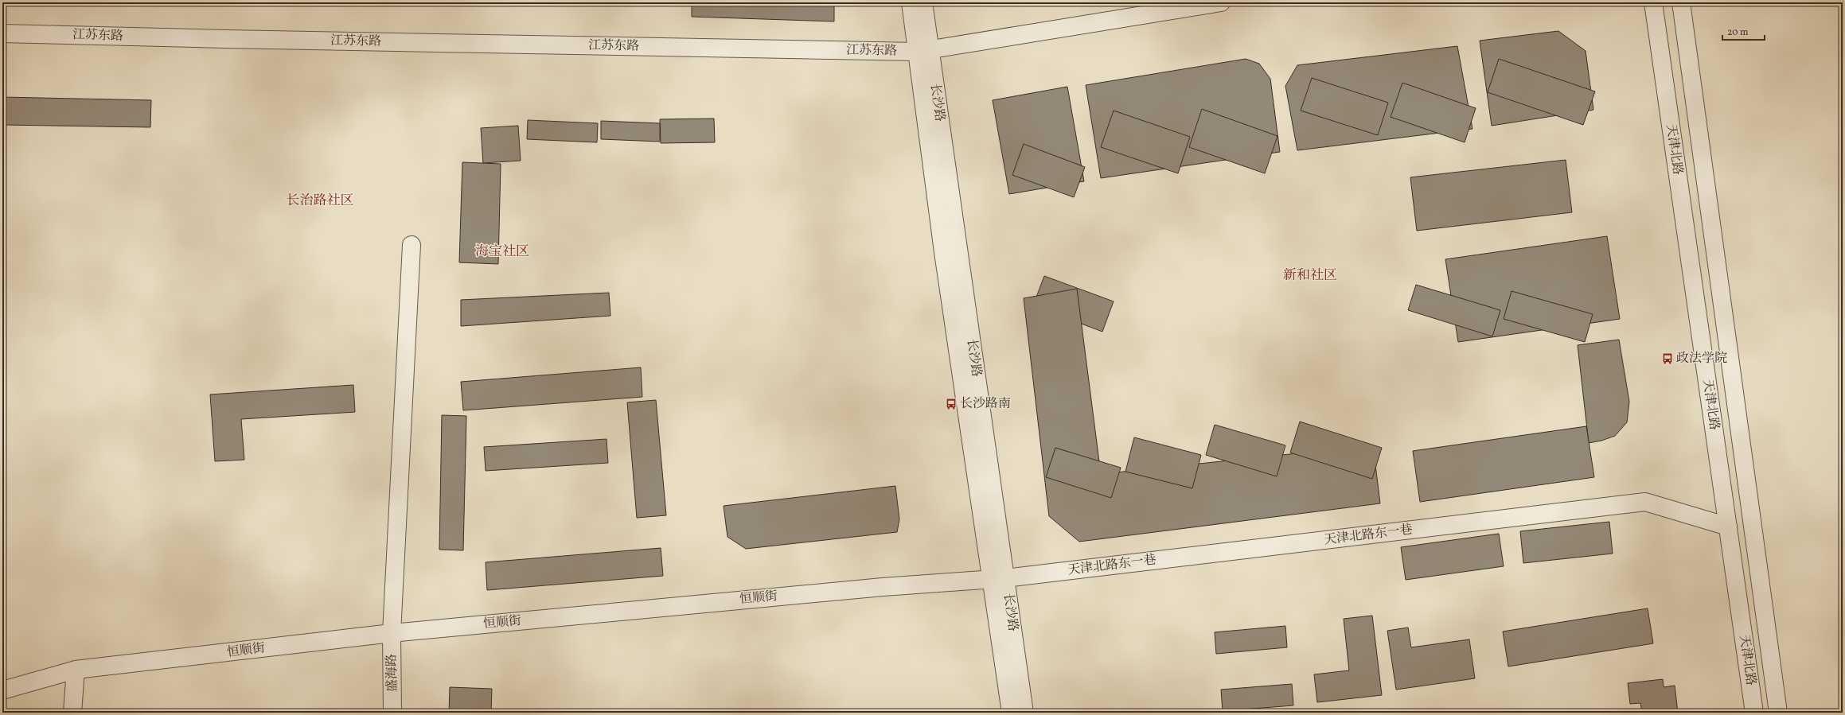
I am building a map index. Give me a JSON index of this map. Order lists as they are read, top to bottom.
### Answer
{
  "streets": {
    "street": [
      "江苏东路",
      "长沙路",
      "天津北路",
      "天津北路东一巷",
      "恒顺街",
      "盛海路"
    ]
  },
  "crossings": [
    ["江苏东路", "长沙路"],
    ["长沙路", "天津北路东一巷"],
    ["长沙路", "恒顺街"],
    ["天津北路", "天津北路东一巷"],
    ["天津北路东一巷", "恒顺街"],
    ["恒顺街", "盛海路"]
  ],
  "districts": ["长治路社区", "海宝社区", "新和社区"],
  "places": {
    "bus stop": ["政法学院", "长沙路南"]
  },
  "scale_bar": "20 m"
}
